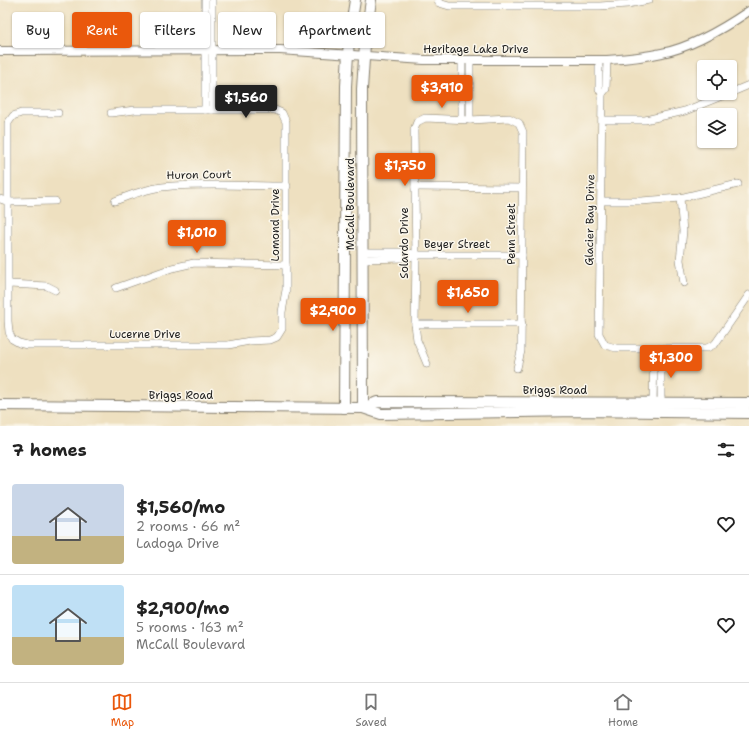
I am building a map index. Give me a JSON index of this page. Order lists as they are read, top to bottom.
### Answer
{
  "streets": {
    "main road": ["McCall Boulevard", "Briggs Road"],
    "street": [
      "Heritage Lake Drive",
      "Huron Court",
      "Glacier Bay Drive",
      "Lomond Drive",
      "Penn Street",
      "Solardo Drive",
      "Beyer Street",
      "Lucerne Drive"
    ]
  },
  "crossings": [
    ["Heritage Lake Drive", "McCall Boulevard"],
    ["Heritage Lake Drive", "Glacier Bay Drive"],
    ["Huron Court", "Lomond Drive"],
    ["McCall Boulevard", "Beyer Street"],
    ["McCall Boulevard", "Briggs Road"],
    ["Lomond Drive", "Lucerne Drive"],
    ["Penn Street", "Beyer Street"],
    ["Solardo Drive", "Beyer Street"]
  ],
  "page": {
    "chip": [
      "Buy",
      "Rent",
      "Filters",
      "New",
      "Apartment"
    ],
    "price": [
      "$3,910",
      "$1,560",
      "$1,750",
      "$1,010",
      "$1,650",
      "$2,900",
      "$1,300"
    ],
    "heading": "7 homes",
    "list": [
      {
        "name": "$1,560/mo",
        "note": "2 rooms · 66 m² · Ladoga Drive"
      },
      {
        "name": "$2,900/mo",
        "note": "5 rooms · 163 m² · McCall Boulevard"
      }
    ],
    "tabs": ["Map", "Saved", "Home"]
  }
}
